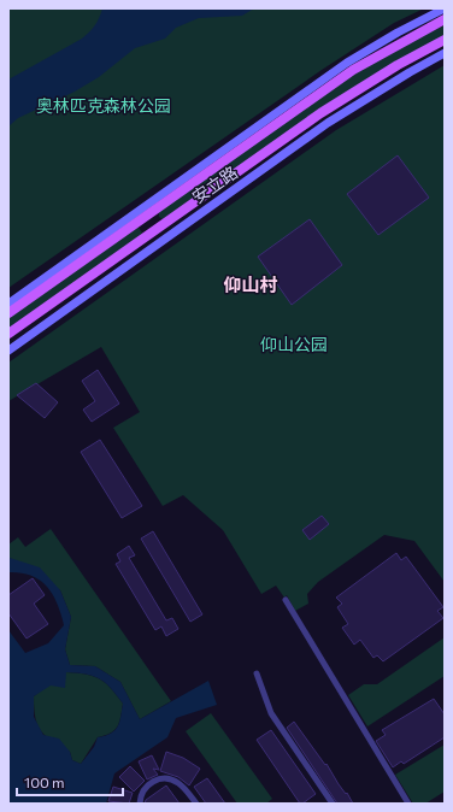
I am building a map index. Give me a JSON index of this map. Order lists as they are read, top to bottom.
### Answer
{
  "streets": {
    "main road": ["安立路"]
  },
  "districts": ["仰山村"],
  "parks": ["奥林匹克森林公园", "仰山公园"],
  "scale_bar": "100 m"
}
